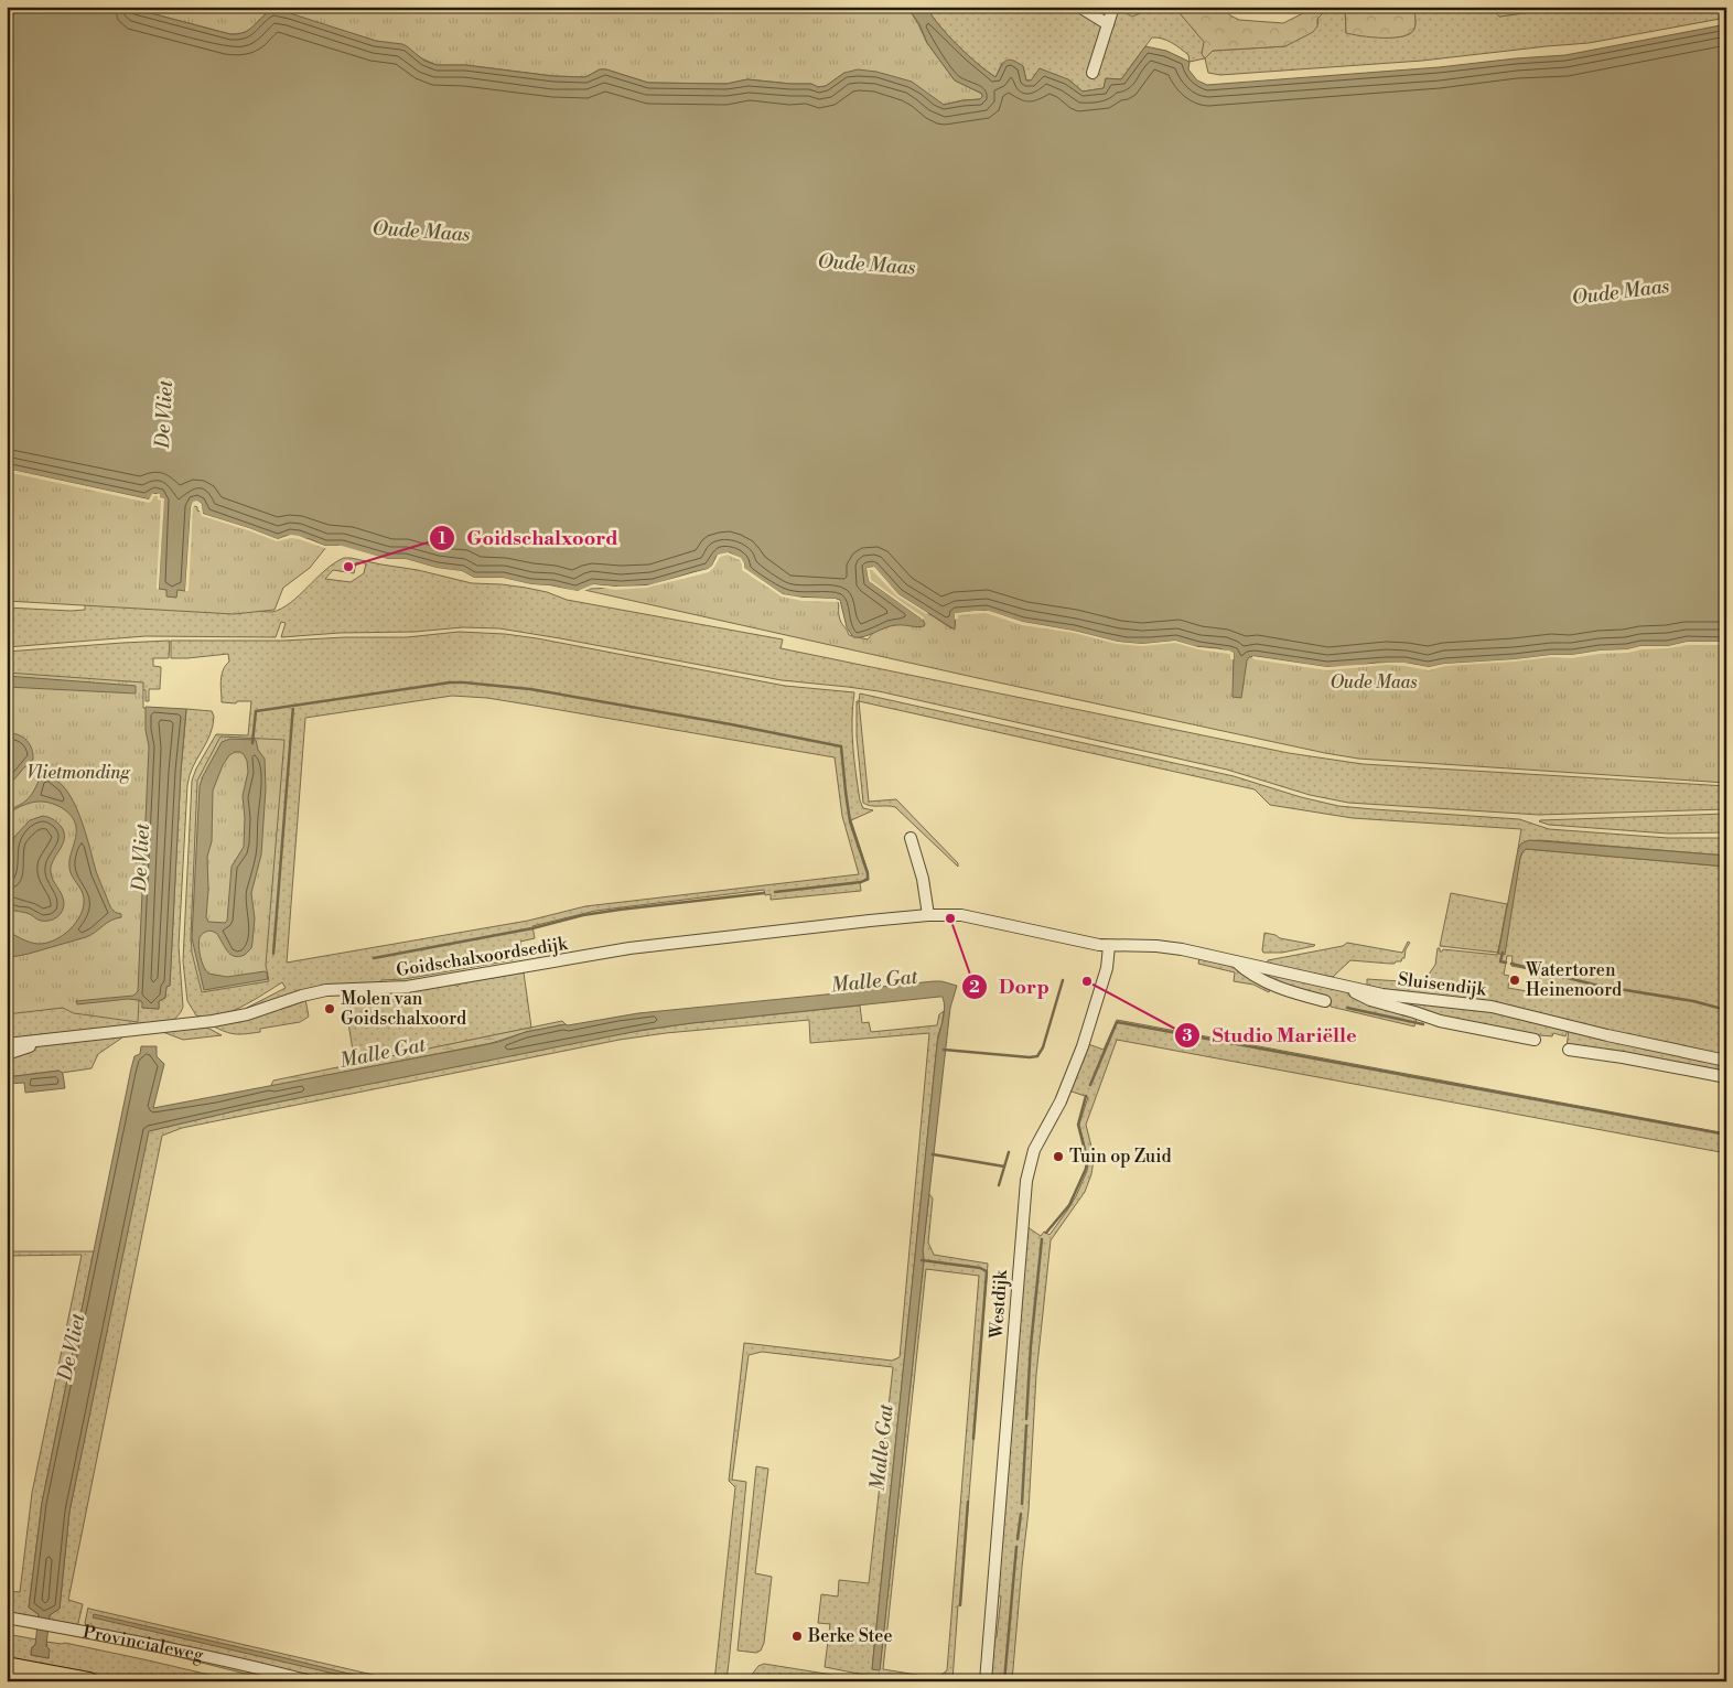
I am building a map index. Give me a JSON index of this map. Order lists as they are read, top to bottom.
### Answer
{
  "streets": {
    "street": [
      "Goidschalxoordsedijk",
      "Sluisendijk",
      "Westdijk",
      "Provincialeweg"
    ]
  },
  "crossings": [
    ["Goidschalxoordsedijk", "Sluisendijk"],
    ["Goidschalxoordsedijk", "Westdijk"],
    ["Sluisendijk", "Westdijk"]
  ],
  "water": ["Oude Maas", "De Vliet", "Malle Gat"],
  "parks": ["Oude Maas", "Vlietmonding"],
  "places": [
    "Goidschalxoord",
    "Dorp",
    "Watertoren Heinenoord",
    "Studio Mariëlle",
    "Molen van Goidschalxoord",
    "Tuin op Zuid",
    "Berke Stee"
  ]
}
